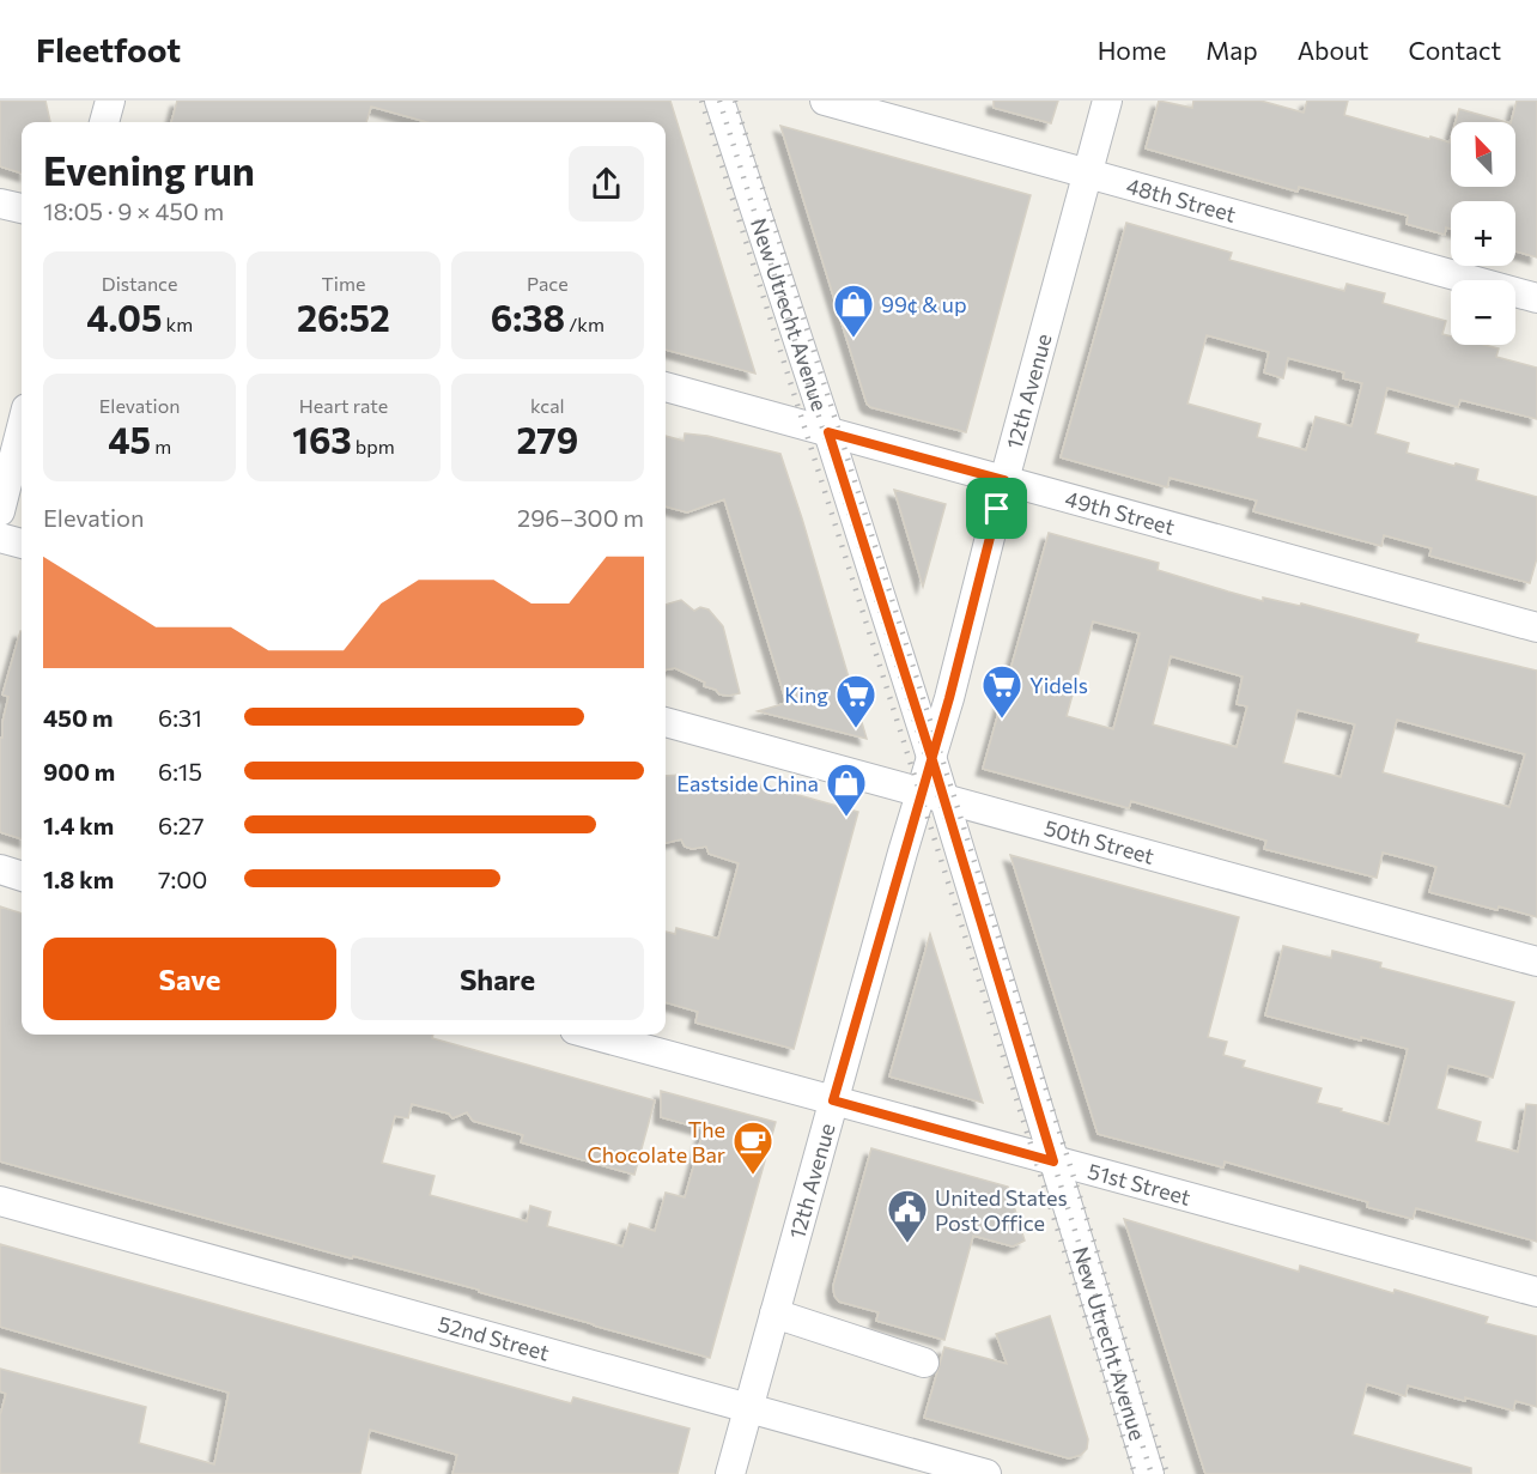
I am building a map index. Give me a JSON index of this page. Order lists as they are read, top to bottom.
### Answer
{
  "streets": {
    "street": [
      "48th Street",
      "New Utrecht Avenue",
      "12th Avenue",
      "49th Street",
      "50th Street",
      "51st Street",
      "52nd Street"
    ]
  },
  "crossings": [
    ["48th Street", "12th Avenue"],
    ["New Utrecht Avenue", "12th Avenue"],
    ["New Utrecht Avenue", "49th Street"],
    ["New Utrecht Avenue", "50th Street"],
    ["New Utrecht Avenue", "51st Street"],
    ["12th Avenue", "49th Street"],
    ["12th Avenue", "50th Street"],
    ["12th Avenue", "51st Street"],
    ["12th Avenue", "52nd Street"]
  ],
  "places": {
    "shop": ["99¢ & up", "Eastside China"],
    "supermarket": ["Yidels", "King"],
    "cafe": ["The Chocolate Bar"],
    "public building": ["United States Post Office"]
  },
  "north": "top left",
  "page": {
    "header": "Fleetfoot",
    "nav": [
      "Home",
      "Map",
      "About",
      "Contact"
    ],
    "map_buttons": ["+", "−"],
    "heading": ["Evening run", "18:05 · 9 × 450 m"],
    "stats": [
      ["Distance", "4.05 km"],
      ["Time", "26:52"],
      ["Pace", "6:38 /km"],
      ["Elevation", "45 m"],
      ["Heart rate", "163 bpm"],
      ["kcal", "279"]
    ],
    "chart": ["Elevation", "296–300 m"],
    "list": [
      {
        "name": "450 m",
        "note": "6:31"
      },
      {
        "name": "900 m",
        "note": "6:15"
      },
      {
        "name": "1.4 km",
        "note": "6:27"
      },
      {
        "name": "1.8 km",
        "note": "7:00"
      }
    ],
    "buttons": ["Save", "Share"]
  }
}
